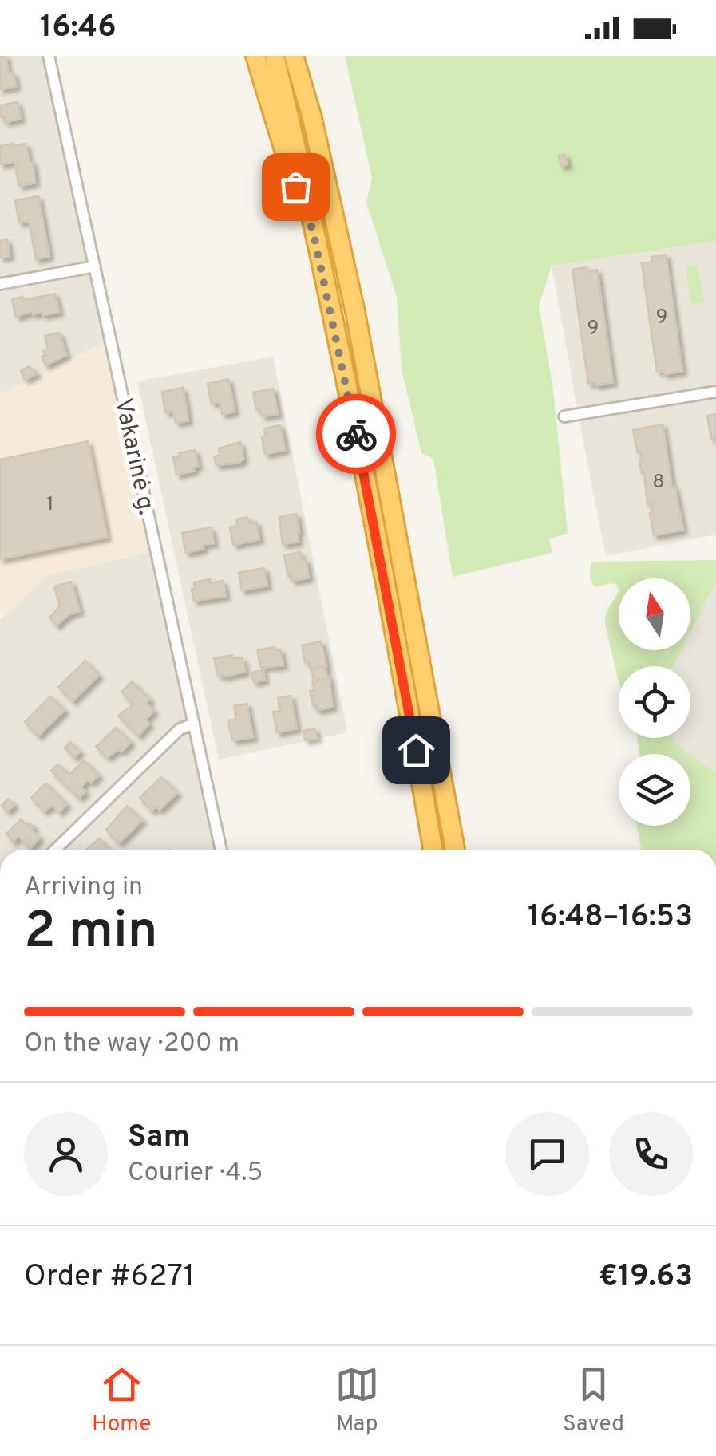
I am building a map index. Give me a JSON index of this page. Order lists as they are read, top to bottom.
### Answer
{
  "streets": {
    "street": ["Vakarinė g."]
  },
  "house_numbers": [
    "9",
    "9",
    "8",
    "1"
  ],
  "north": "top",
  "page": {
    "status": "16:46",
    "heading": ["2 min", "Arriving in", "16:48–16:53"],
    "panel": [
      "Sam",
      "Courier · 4.5",
      "Order #6271",
      "€19.63"
    ],
    "bar": "On the way · 200 m",
    "tabs": ["Home", "Map", "Saved"]
  }
}
